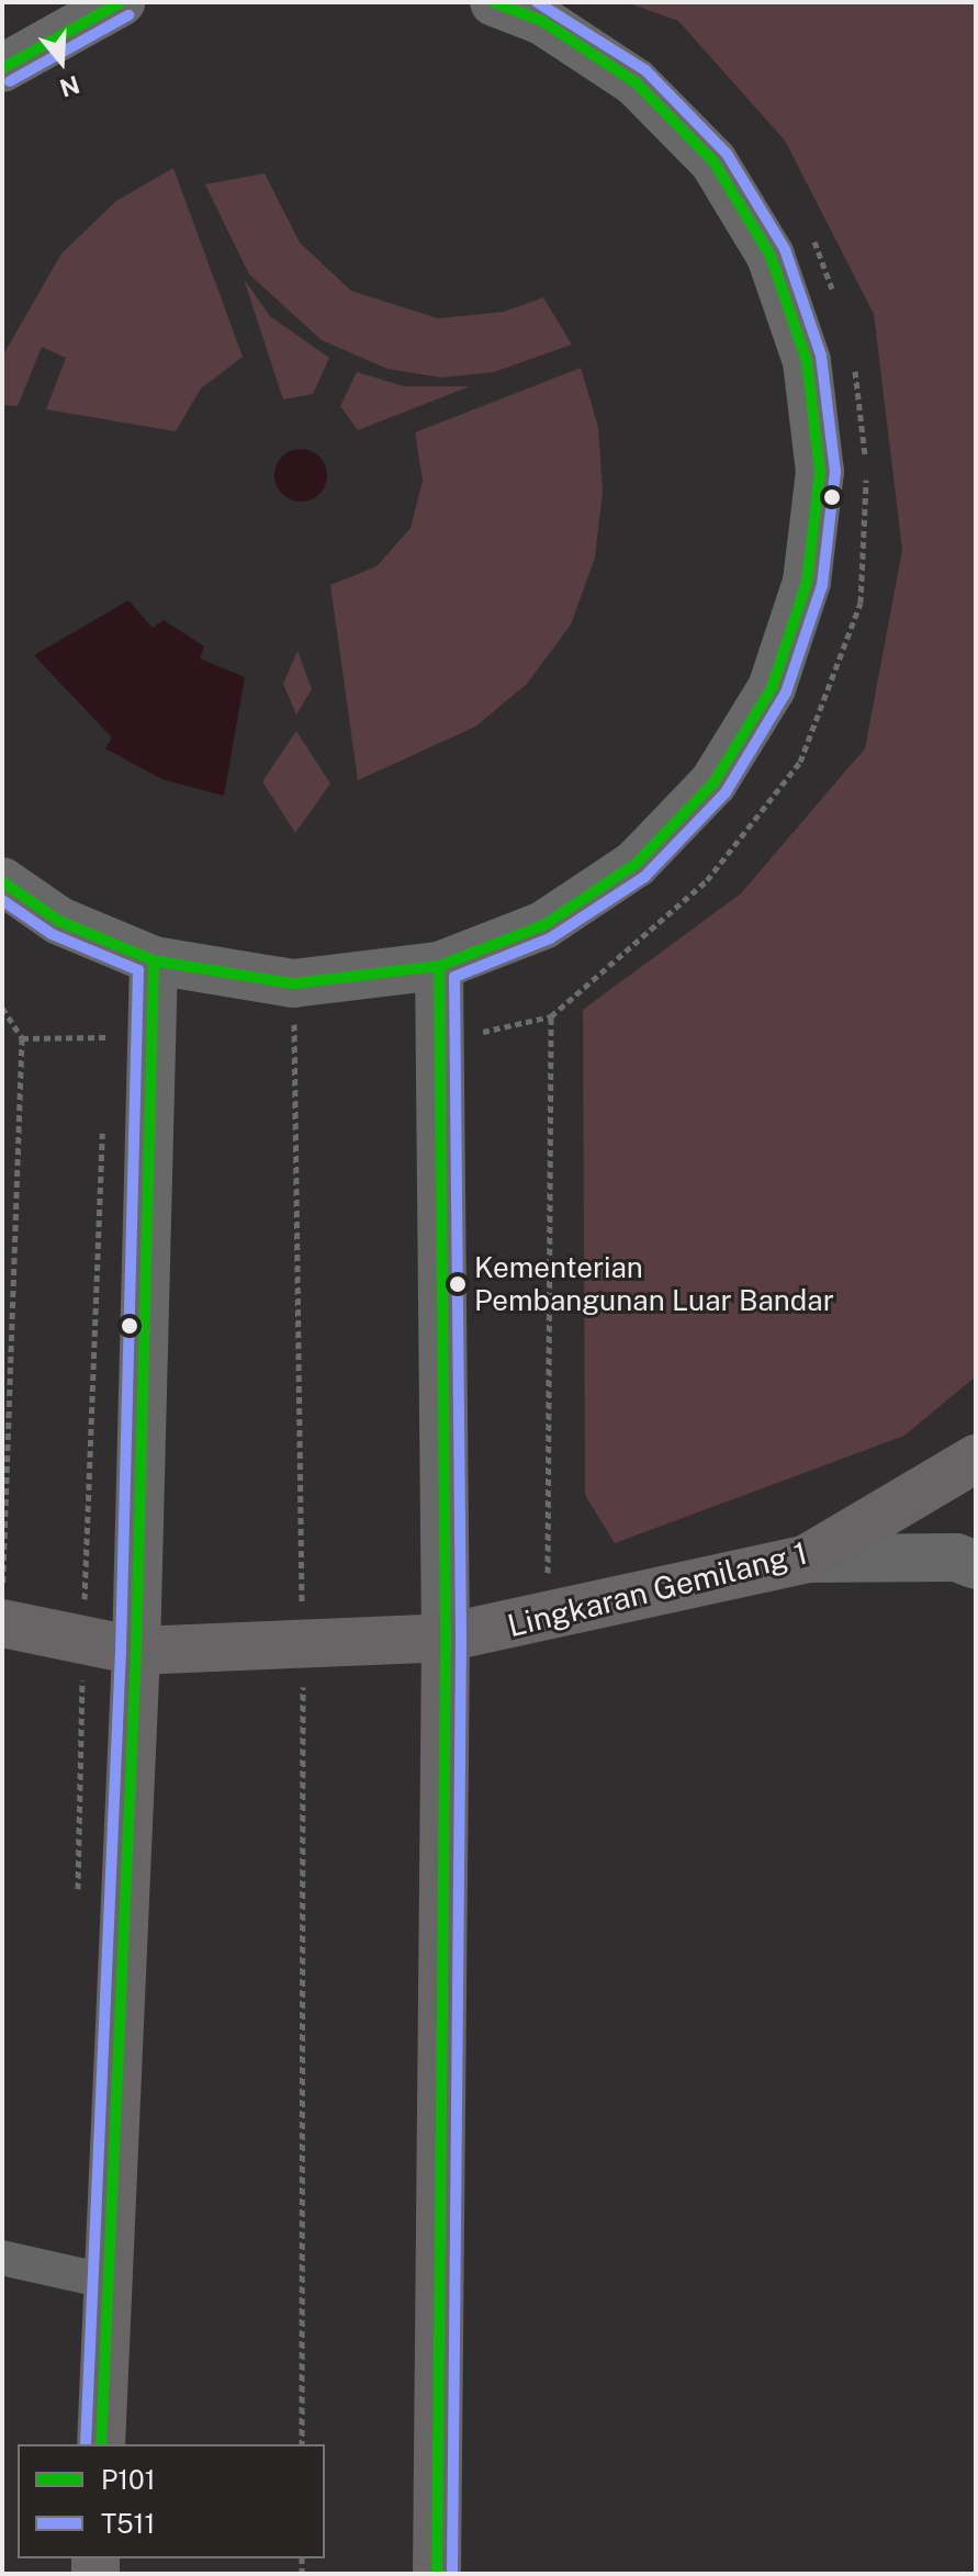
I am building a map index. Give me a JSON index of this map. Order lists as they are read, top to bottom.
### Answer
{
  "streets": {
    "main road": ["Lingkaran Gemilang 1"]
  },
  "places": ["Kementerian Pembangunan Luar Bandar"],
  "lines": ["transit line P101", "transit line T511"],
  "legend": ["P101", "T511"],
  "north": "bottom"
}
